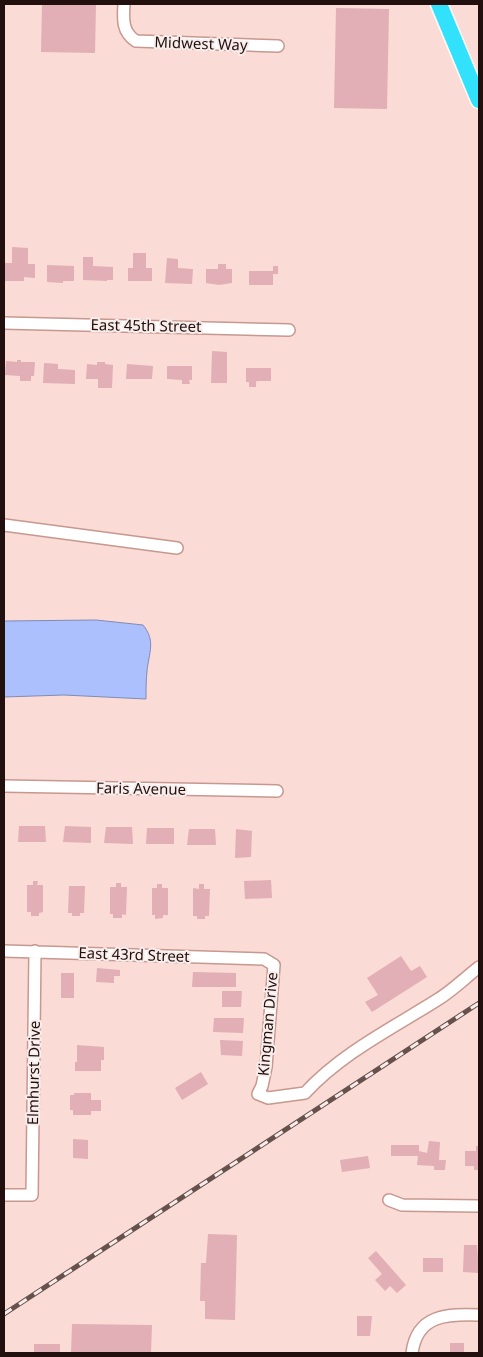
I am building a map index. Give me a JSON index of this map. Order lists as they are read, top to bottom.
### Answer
{
  "streets": {
    "street": [
      "Midwest Way",
      "East 45th Street",
      "Faris Avenue",
      "East 43rd Street",
      "Kingman Drive",
      "Elmhurst Drive"
    ]
  },
  "crossings": [
    ["East 43rd Street", "Kingman Drive"],
    ["East 43rd Street", "Elmhurst Drive"]
  ]
}
